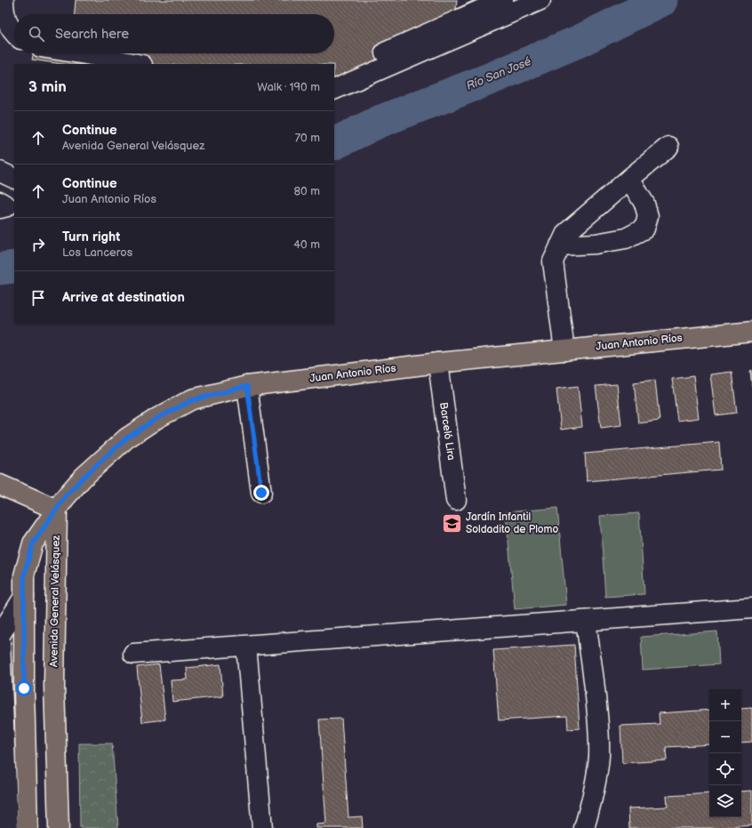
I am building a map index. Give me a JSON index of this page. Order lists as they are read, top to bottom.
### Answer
{
  "streets": {
    "main road": ["Juan Antonio Ríos", "Avenida General Velásquez"],
    "street": ["Barceló Lira"]
  },
  "crossings": [
    ["Juan Antonio Ríos", "Barceló Lira"],
    ["Juan Antonio Ríos", "Avenida General Velásquez"]
  ],
  "water": ["Río San José"],
  "places": {
    "school or university": ["Jardín Infantil Soldadito de Plomo"]
  },
  "page": {
    "search": "Search here",
    "heading": ["3 min", "Walk · 190 m"],
    "list": [
      ["Continue", "Avenida General Velásquez", "70 m"],
      ["Continue", "Juan Antonio Ríos", "80 m"],
      ["Turn right", "Los Lanceros", "40 m"],
      "Arrive at destination"
    ],
    "map_buttons": ["+", "−"]
  }
}
